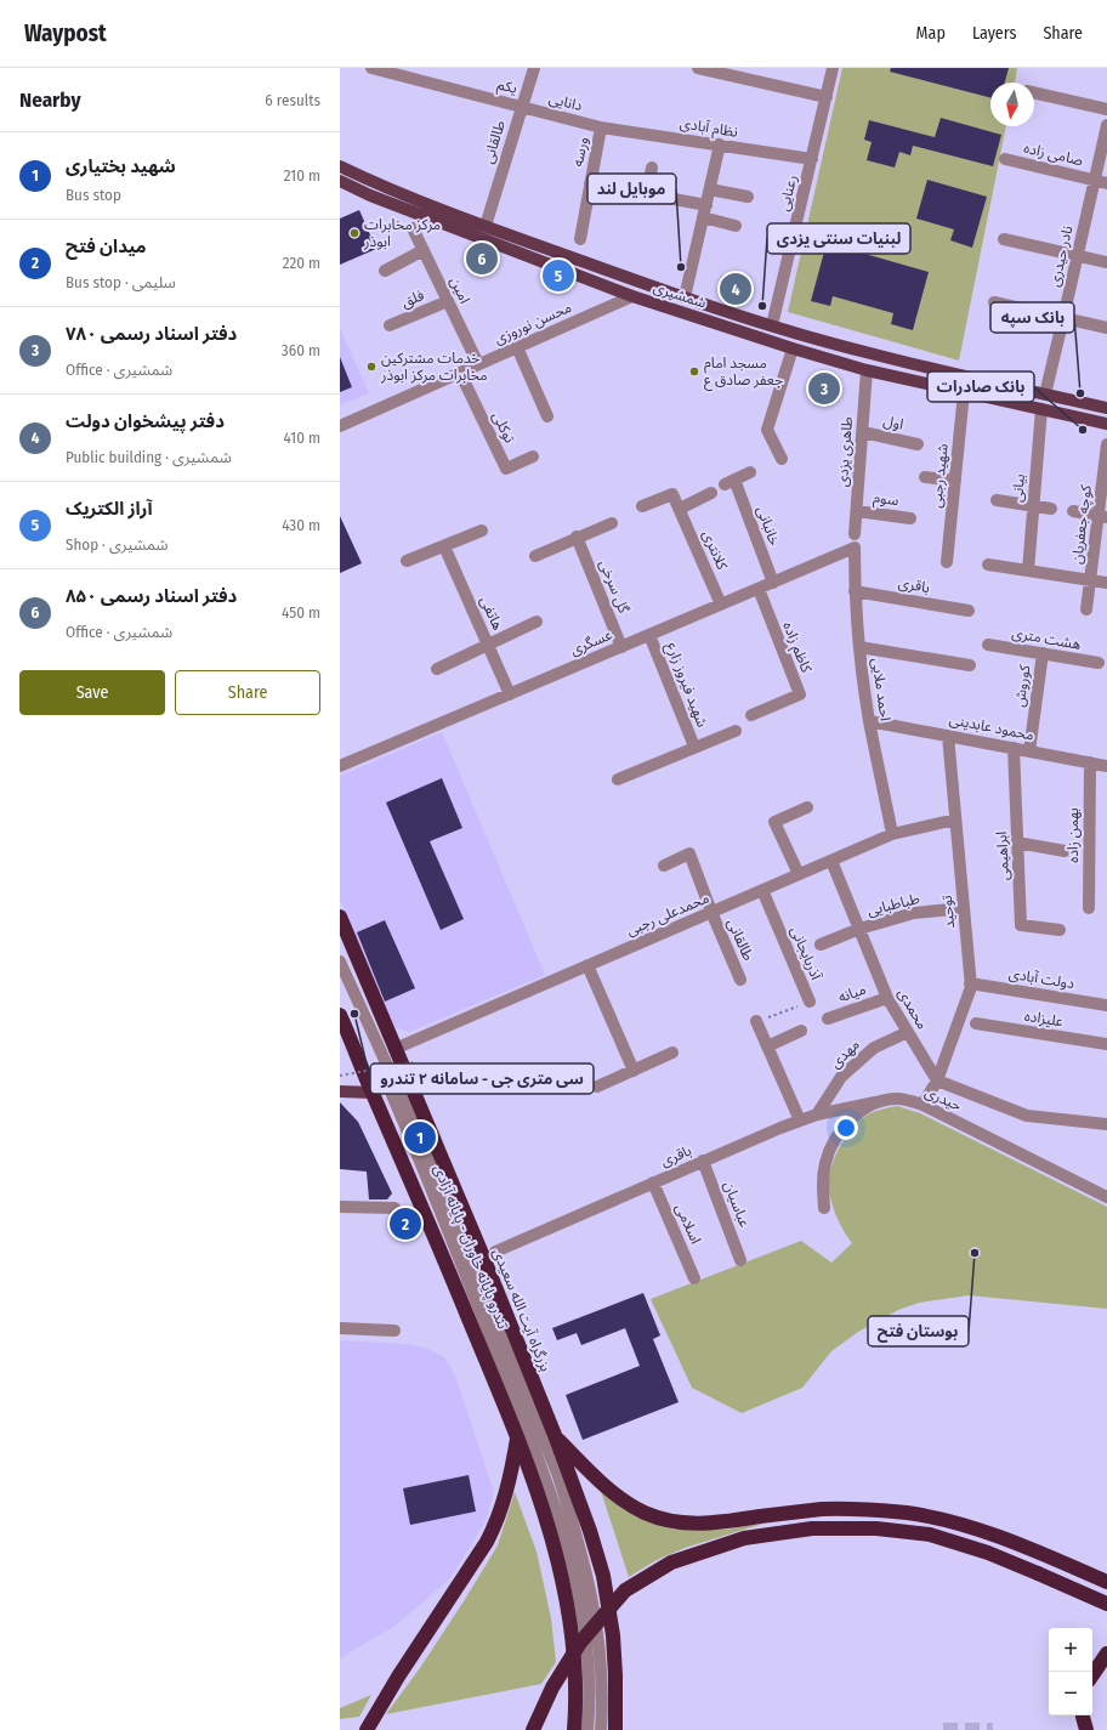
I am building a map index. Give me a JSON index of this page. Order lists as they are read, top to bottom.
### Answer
{
  "streets": {
    "highway": ["بزرگراه آیت الله سعیدی"],
    "main road": ["شمشیری"],
    "street": [
      "یکم",
      "دانایی",
      "نظام آبادی",
      "طالقانی",
      "ورسه",
      "صامی زاده",
      "رعنایی",
      "نادر حیدری",
      "امین",
      "فلق",
      "محسن نوروزی",
      "اول",
      "توکلی",
      "طاهری یزدی",
      "شهید رجبی",
      "بیانی",
      "سوم",
      "کوچه جعفریان",
      "خانبانی",
      "کلانتری",
      "باقری",
      "گل سرخی",
      "هاتفی",
      "هشت متری",
      "عسگری",
      "کاظم زاده",
      "شهید فیروز زارع",
      "کوروش",
      "احمد ملایی",
      "محمود عابدینی",
      "بهمن زاده",
      "ابراهیمی",
      "طباطبایی",
      "توحید",
      "محمدعلی رجبی",
      "آذربایجانی",
      "دولت آبادی",
      "میانه",
      "محمدی",
      "علیزاده",
      "مهدی",
      "حیدری",
      "عباسیان",
      "اسلامی",
      "تندرو پایانه خاوران - پایانه آزادی"
    ]
  },
  "crossings": [
    ["یکم", "دانایی"],
    ["یکم", "طالقانی"],
    ["دانایی", "نظام آبادی"],
    ["دانایی", "طالقانی"],
    ["دانایی", "ورسه"],
    ["نظام آبادی", "ورسه"],
    ["نظام آبادی", "رعنایی"],
    ["طالقانی", "شمشیری"],
    ["طالقانی", "محمدعلی رجبی"],
    ["صامی زاده", "نادر حیدری"],
    ["رعنایی", "شمشیری"],
    ["نادر حیدری", "شمشیری"],
    ["امین", "فلق"],
    ["امین", "محسن نوروزی"],
    ["شمشیری", "محسن نوروزی"],
    ["شمشیری", "طاهری یزدی"],
    ["شمشیری", "شهید رجبی"],
    ["شمشیری", "بیانی"],
    ["محسن نوروزی", "توکلی"],
    ["اول", "طاهری یزدی"],
    ["طاهری یزدی", "سوم"],
    ["خانبانی", "عسگری"],
    ["کلانتری", "عسگری"],
    ["باقری", "احمد ملایی"],
    ["باقری", "مهدی"],
    ["باقری", "حیدری"],
    ["باقری", "عباسیان"],
    ["باقری", "اسلامی"],
    ["گل سرخی", "عسگری"],
    ["هاتفی", "عسگری"],
    ["هشت متری", "کوروش"],
    ["عسگری", "کاظم زاده"],
    ["عسگری", "شهید فیروز زارع"],
    ["عسگری", "احمد ملایی"],
    ["کوروش", "محمود عابدینی"],
    ["احمد ملایی", "محمود عابدینی"],
    ["احمد ملایی", "محمدعلی رجبی"],
    ["محمود عابدینی", "بهمن زاده"],
    ["محمود عابدینی", "ابراهیمی"],
    ["محمود عابدینی", "توحید"],
    ["طباطبایی", "توحید"],
    ["طباطبایی", "محمدی"],
    ["توحید", "محمدعلی رجبی"],
    ["توحید", "دولت آبادی"],
    ["توحید", "محمدی"],
    ["توحید", "حیدری"],
    ["محمدعلی رجبی", "آذربایجانی"],
    ["محمدعلی رجبی", "محمدی"],
    ["محمدعلی رجبی", "بزرگراه آیت الله سعیدی"],
    ["میانه", "محمدی"],
    ["محمدی", "مهدی"]
  ],
  "places": [
    "مرکز مخابرات ابوذر",
    "موبایل لند",
    "لبنیات سنتی یزدی",
    "خدمات مشترکین مخابرات مرکز ابوذر",
    "مسجد امام جعفر صادق ع",
    "بانک سپه",
    "بانک صادرات",
    "سی متری جی - سامانه ۲ تندرو",
    "بوستان فتح"
  ],
  "north": "bottom",
  "page": {
    "header": "Waypost",
    "nav": ["Map", "Layers", "Share"],
    "heading": ["Nearby", "6 results"],
    "list": [
      {
        "mark": "1",
        "name": "شهید بختیاری",
        "note": "Bus stop",
        "value": "210 m"
      },
      {
        "mark": "2",
        "name": "میدان فتح",
        "note": "Bus stop · سلیمی",
        "value": "220 m"
      },
      {
        "mark": "3",
        "name": "دفتر اسناد رسمی ۷۸۰",
        "note": "Office · شمشیری",
        "value": "360 m"
      },
      {
        "mark": "4",
        "name": "دفتر پیشخوان دولت",
        "note": "Public building · شمشیری",
        "value": "410 m"
      },
      {
        "mark": "5",
        "name": "آراز الکتریک",
        "note": "Shop · شمشیری",
        "value": "430 m"
      },
      {
        "mark": "6",
        "name": "دفتر اسناد رسمی ۸۵۰",
        "note": "Office · شمشیری",
        "value": "450 m"
      }
    ],
    "pins": [
      "6",
      "5",
      "4",
      "3",
      "1",
      "2"
    ],
    "buttons": ["Save", "Share"],
    "map_buttons": ["+", "−"]
  }
}
